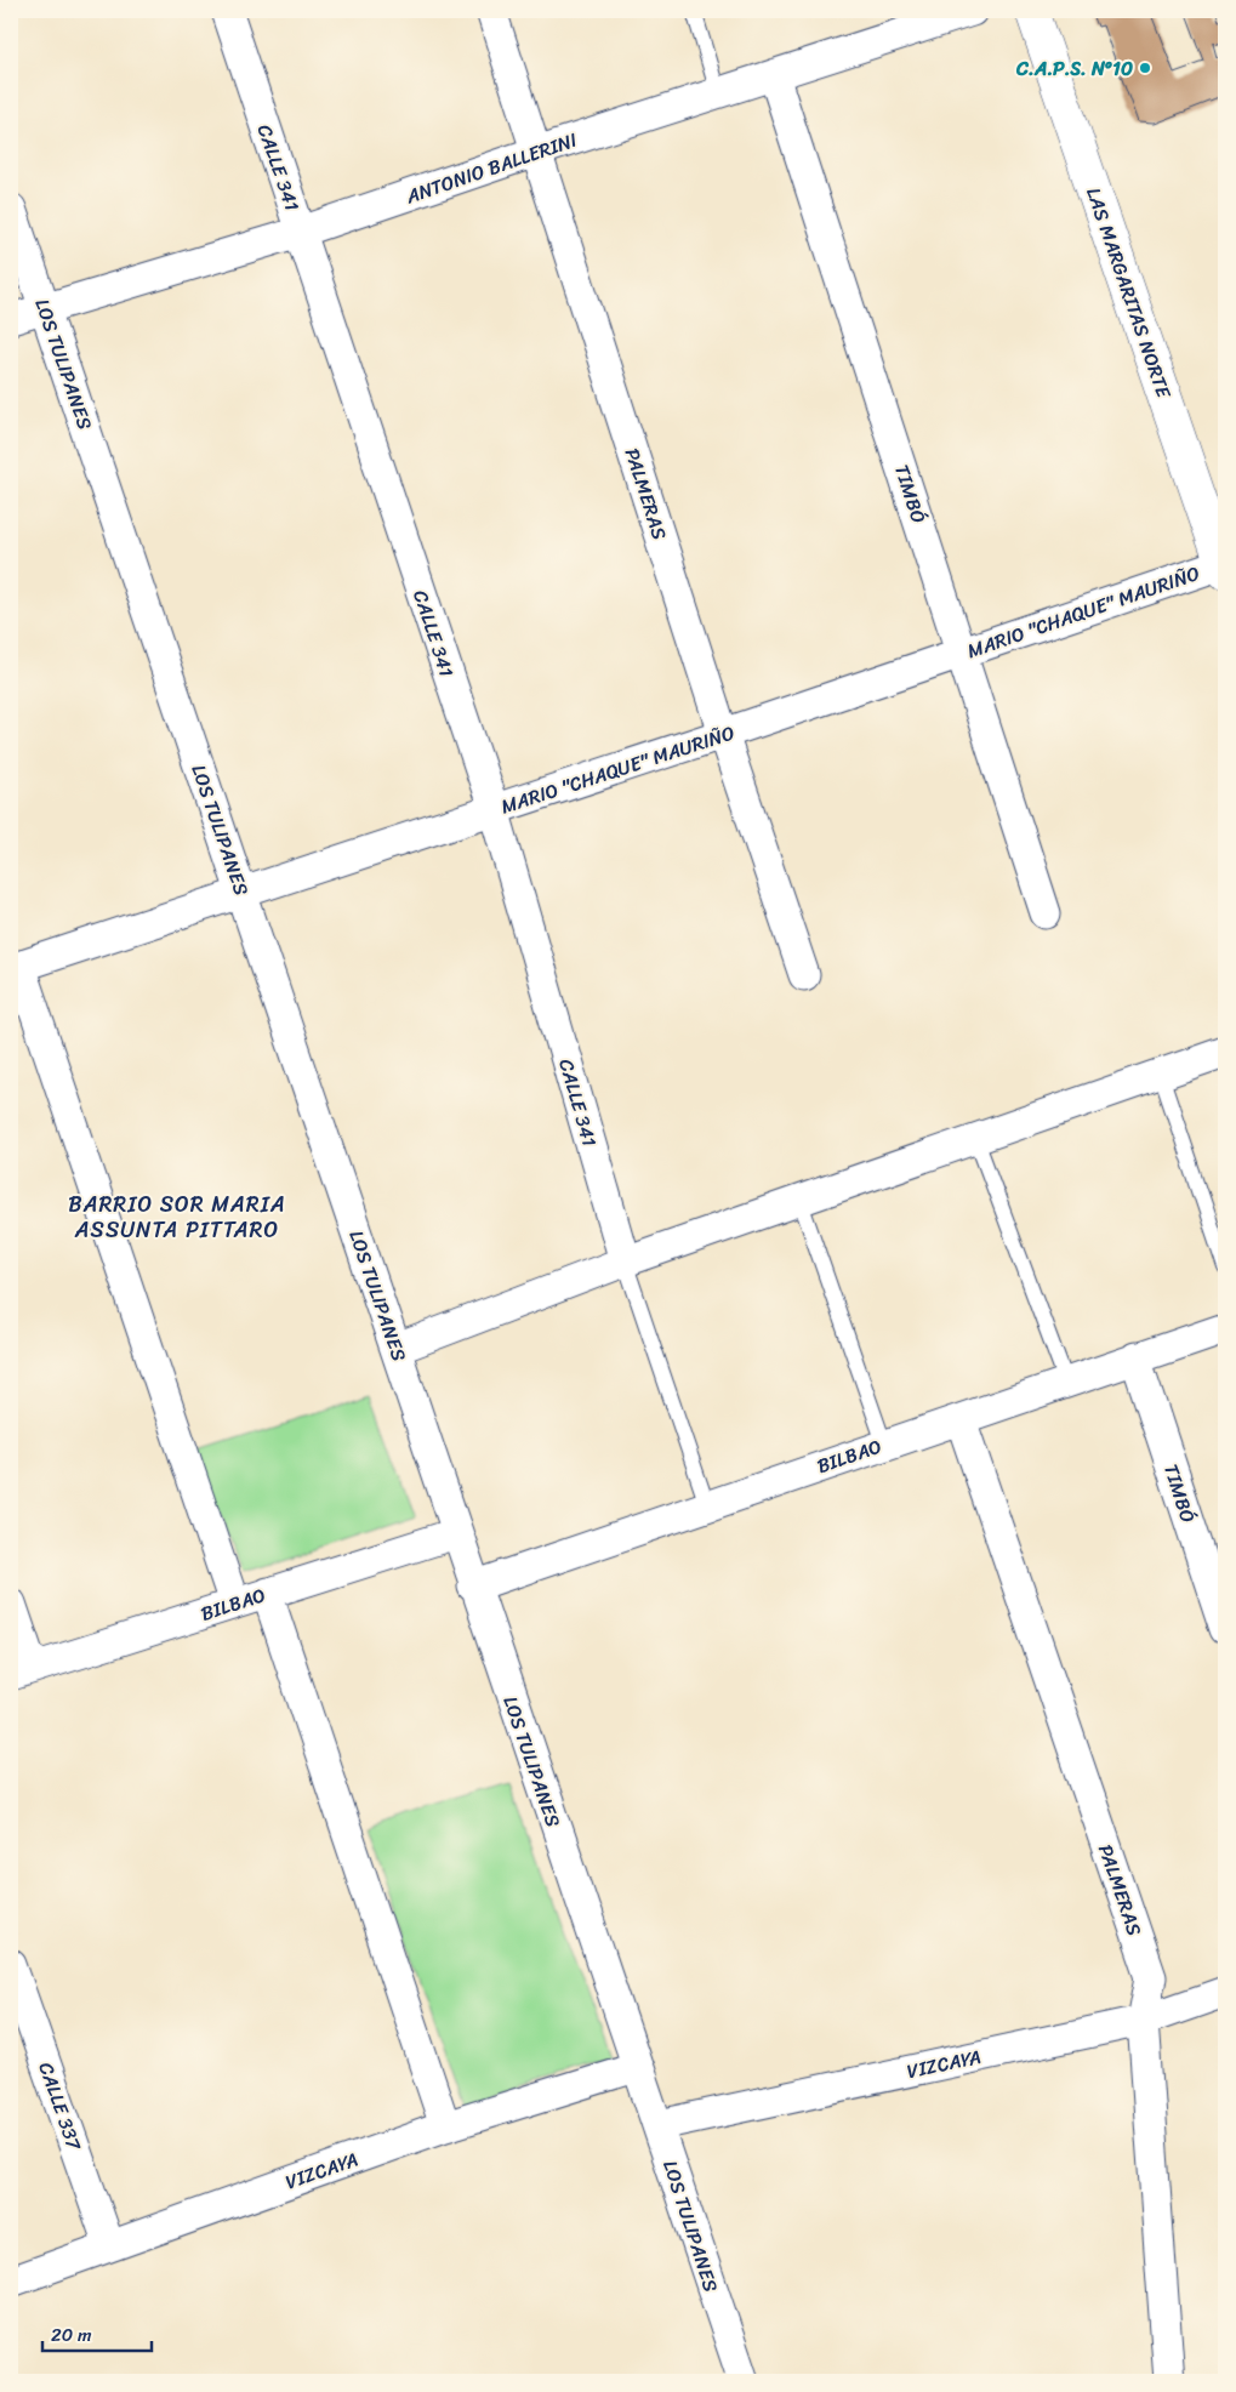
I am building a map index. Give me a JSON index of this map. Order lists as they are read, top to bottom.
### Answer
{
  "streets": {
    "street": [
      "CALLE 341",
      "ANTONIO BALLERINI",
      "LAS MARGARITAS NORTE",
      "LOS TULIPANES",
      "PALMERAS",
      "TIMBÓ",
      "MARIO \"CHAQUE\" MAURIÑO",
      "BILBAO",
      "VIZCAYA",
      "CALLE 337"
    ]
  },
  "crossings": [
    ["CALLE 341", "ANTONIO BALLERINI"],
    ["CALLE 341", "MARIO \"CHAQUE\" MAURIÑO"],
    ["ANTONIO BALLERINI", "LOS TULIPANES"],
    ["ANTONIO BALLERINI", "PALMERAS"],
    ["ANTONIO BALLERINI", "TIMBÓ"],
    ["LAS MARGARITAS NORTE", "MARIO \"CHAQUE\" MAURIÑO"],
    ["LOS TULIPANES", "MARIO \"CHAQUE\" MAURIÑO"],
    ["LOS TULIPANES", "BILBAO"],
    ["LOS TULIPANES", "VIZCAYA"],
    ["PALMERAS", "MARIO \"CHAQUE\" MAURIÑO"],
    ["PALMERAS", "BILBAO"],
    ["PALMERAS", "VIZCAYA"],
    ["TIMBÓ", "MARIO \"CHAQUE\" MAURIÑO"],
    ["TIMBÓ", "BILBAO"],
    ["VIZCAYA", "CALLE 337"]
  ],
  "districts": ["BARRIO SOR MARIA ASSUNTA PITTARO"],
  "places": ["C.A.P.S. Nº10"],
  "scale_bar": "20 m"
}
